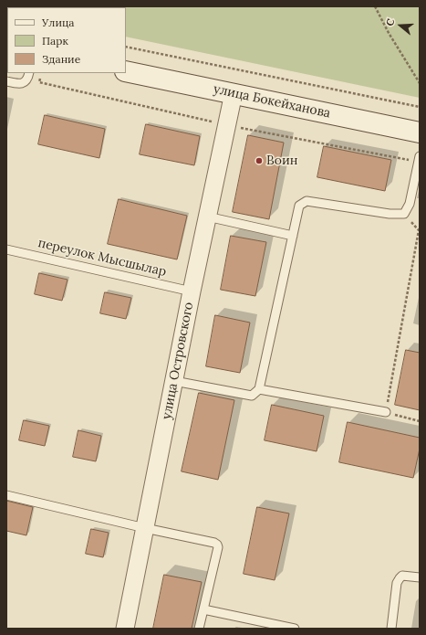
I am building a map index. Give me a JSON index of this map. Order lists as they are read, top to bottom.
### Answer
{
  "streets": {
    "street": ["улица Бокейханова", "улица Островского"],
    "lane": ["переулок Мысшылар"]
  },
  "crossings": [
    ["улица Бокейханова", "улица Островского"],
    ["переулок Мысшылар", "улица Островского"]
  ],
  "places": ["Воин"],
  "legend": ["Улица", "Парк", "Здание"],
  "north": "left"
}
